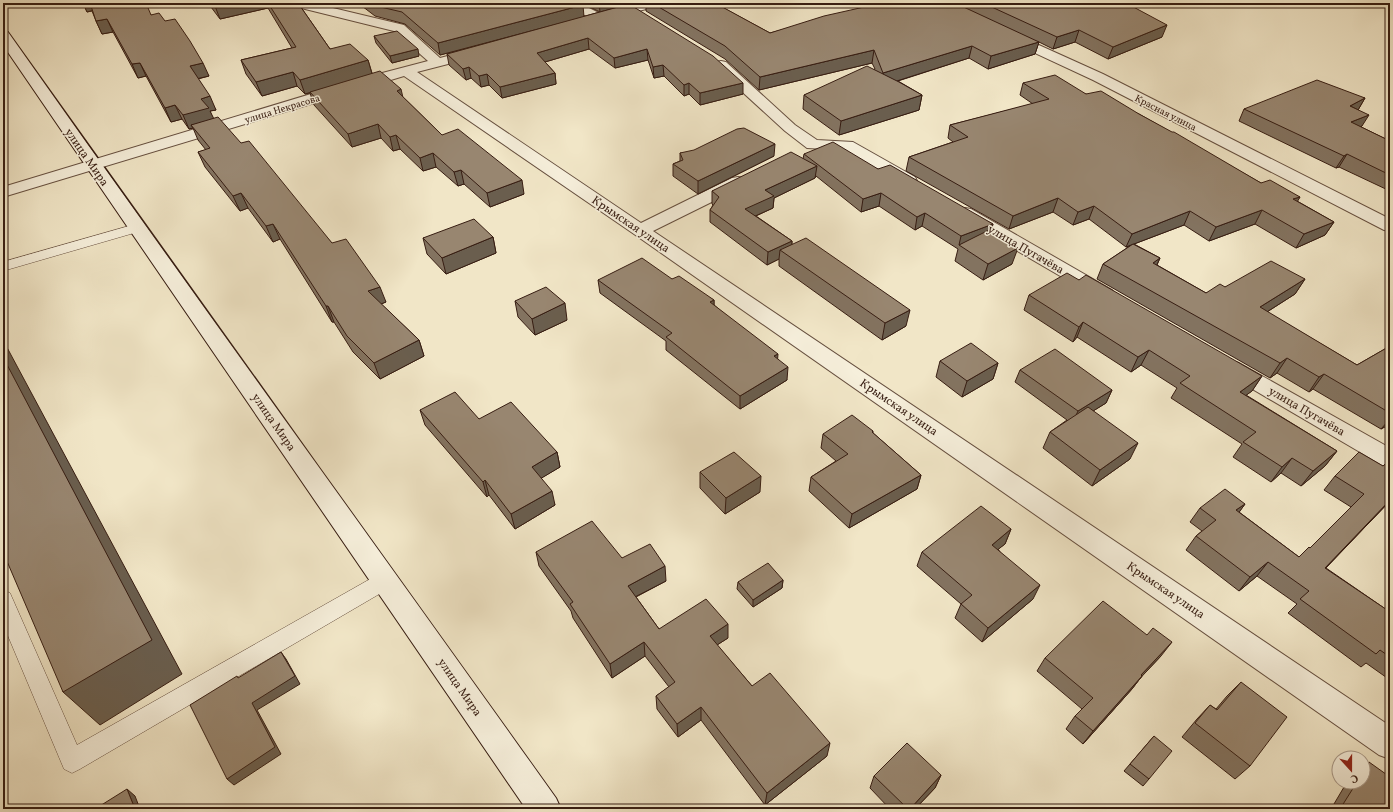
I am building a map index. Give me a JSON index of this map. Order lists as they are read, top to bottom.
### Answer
{
  "streets": {
    "street": [
      "улица Некрасова",
      "Красная улица",
      "улица Мира",
      "Крымская улица",
      "улица Пугачёва"
    ]
  },
  "crossings": [
    ["улица Некрасова", "улица Мира"],
    ["улица Некрасова", "Крымская улица"]
  ],
  "north": "bottom"
}
